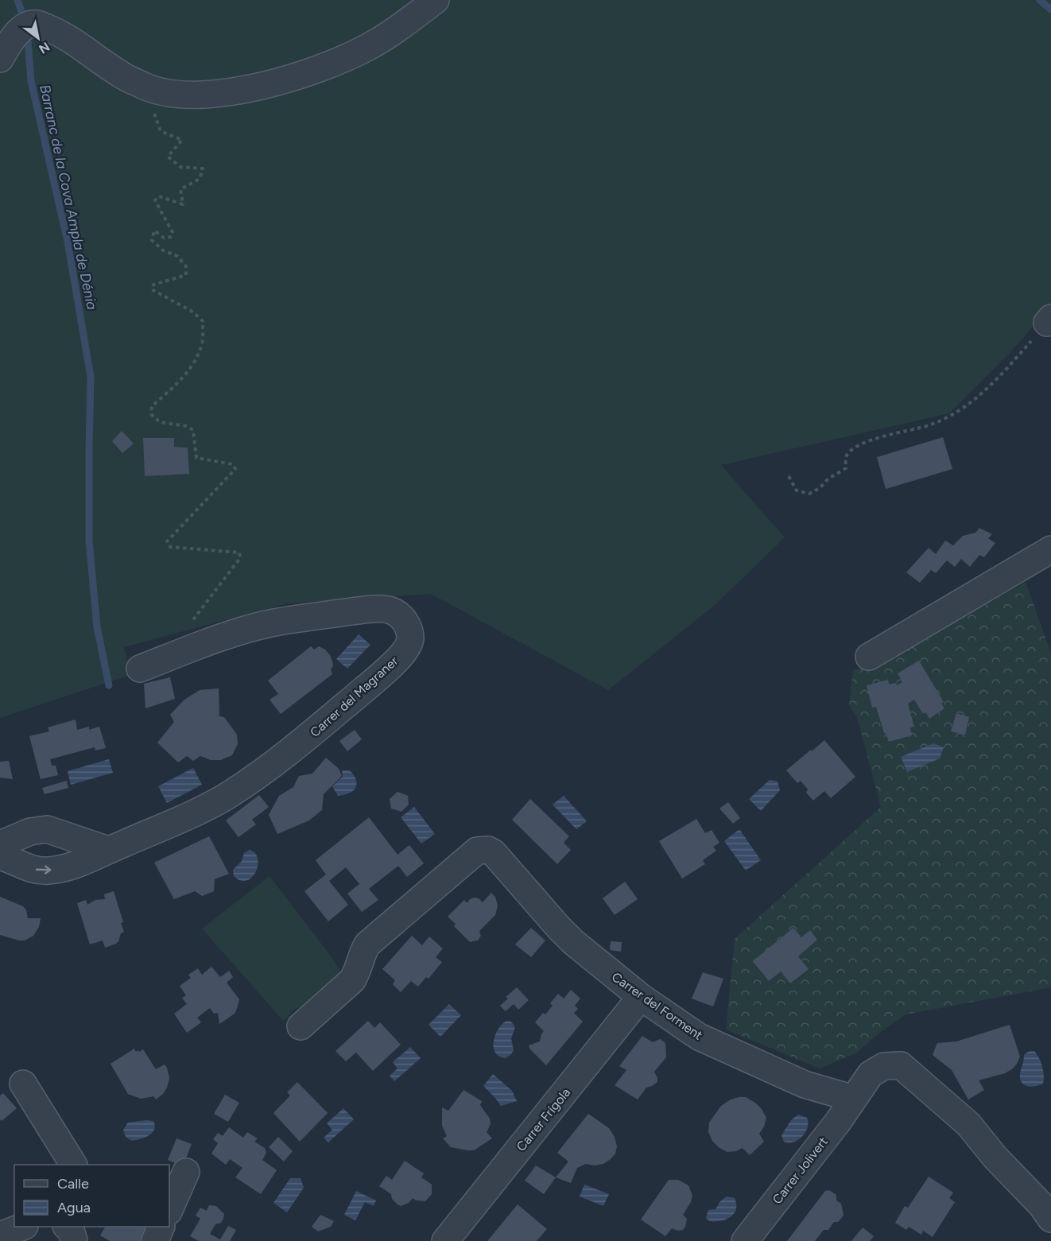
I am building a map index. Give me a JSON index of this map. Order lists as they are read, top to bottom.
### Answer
{
  "streets": {
    "street": [
      "Carrer del Magraner",
      "Carrer del Forment",
      "Carrer Frígola",
      "Carrer Jolivert"
    ]
  },
  "crossings": [
    ["Carrer del Forment", "Carrer Frígola"],
    ["Carrer del Forment", "Carrer Jolivert"]
  ],
  "water": ["Barranc de la Cova Ampla de Dénia"],
  "legend": ["Calle", "Agua"],
  "north": "bottom right"
}
